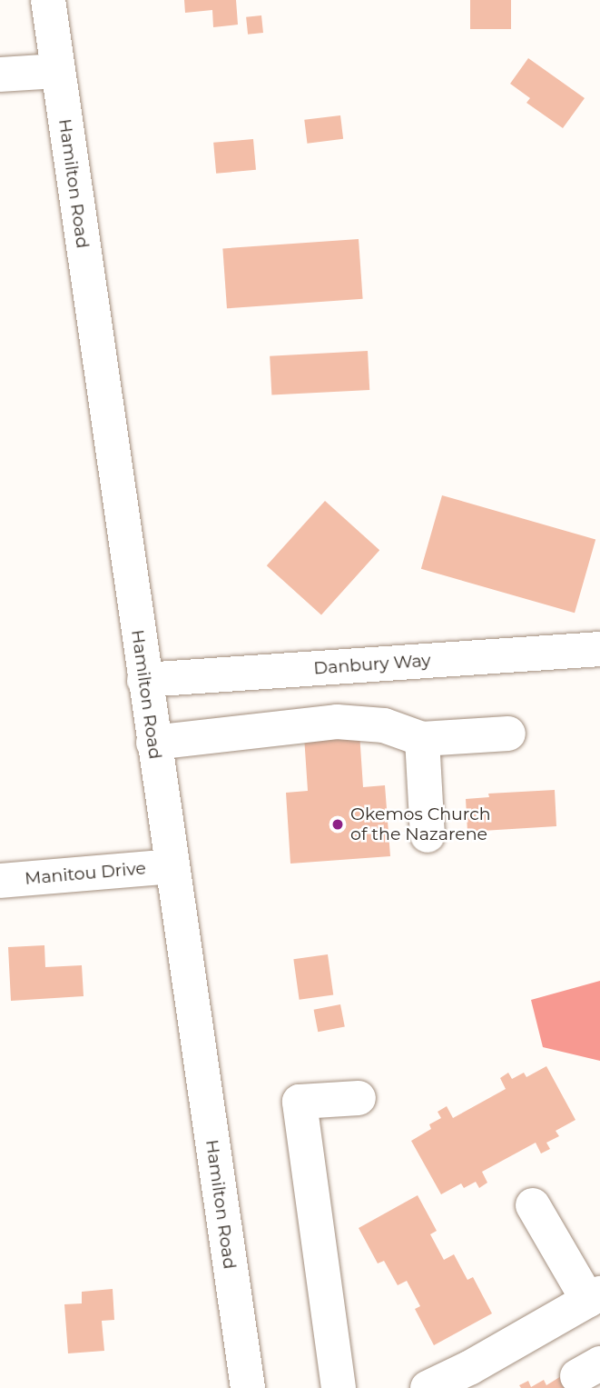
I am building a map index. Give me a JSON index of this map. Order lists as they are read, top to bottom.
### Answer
{
  "streets": {
    "street": ["Hamilton Road", "Danbury Way", "Manitou Drive"]
  },
  "crossings": [
    ["Hamilton Road", "Danbury Way"],
    ["Hamilton Road", "Manitou Drive"]
  ],
  "places": ["Okemos Church of the Nazarene"]
}
